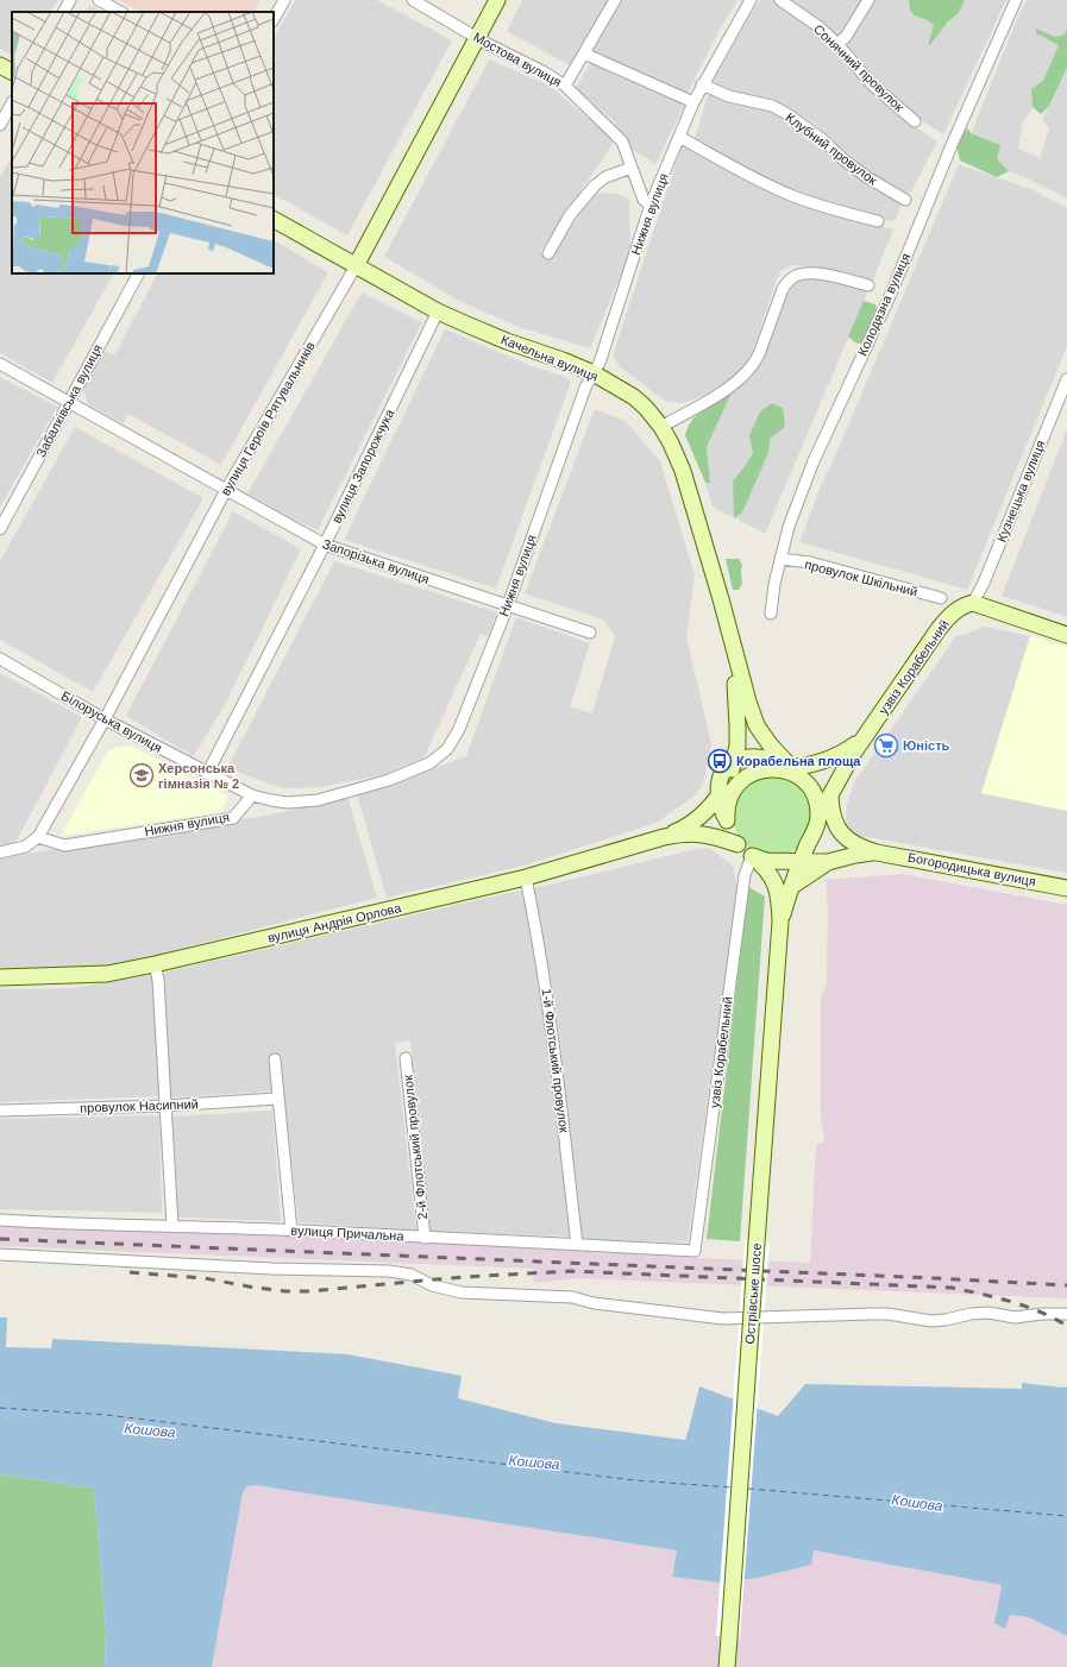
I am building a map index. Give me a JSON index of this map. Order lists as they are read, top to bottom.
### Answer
{
  "streets": {
    "street": [
      "Мостова вулиця",
      "Сонячний провулок",
      "Клубний провулок",
      "Нижня вулиця",
      "Колодязна вулиця",
      "Качельна вулиця",
      "Забалківська вулиця",
      "вулиця Героїв Рятувальників",
      "вулиця Запорожчука",
      "Кузнецька вулиця",
      "Запорізька вулиця",
      "провулок Шкільний",
      "узвіз Корабельний",
      "Білоруська вулиця",
      "Богородицька вулиця",
      "вулиця Андрія Орлова",
      "1-й Флотський провулок",
      "провулок Насипний",
      "2-й Флотський провулок",
      "вулиця Причальна",
      "Острівське шосе"
    ]
  },
  "crossings": [
    ["Мостова вулиця", "Нижня вулиця"],
    ["Мостова вулиця", "вулиця Героїв Рятувальників"],
    ["Клубний провулок", "Нижня вулиця"],
    ["Нижня вулиця", "Качельна вулиця"],
    ["Нижня вулиця", "вулиця Героїв Рятувальників"],
    ["Нижня вулиця", "Запорізька вулиця"],
    ["Нижня вулиця", "Білоруська вулиця"],
    ["Колодязна вулиця", "провулок Шкільний"],
    ["Качельна вулиця", "вулиця Героїв Рятувальників"],
    ["Качельна вулиця", "вулиця Запорожчука"],
    ["Качельна вулиця", "узвіз Корабельний"],
    ["Качельна вулиця", "Богородицька вулиця"],
    ["Качельна вулиця", "вулиця Андрія Орлова"],
    ["Качельна вулиця", "Острівське шосе"],
    ["Забалківська вулиця", "Запорізька вулиця"],
    ["вулиця Героїв Рятувальників", "Запорізька вулиця"],
    ["вулиця Героїв Рятувальників", "Білоруська вулиця"],
    ["вулиця Запорожчука", "Запорізька вулиця"],
    ["вулиця Запорожчука", "Білоруська вулиця"],
    ["Кузнецька вулиця", "узвіз Корабельний"],
    ["узвіз Корабельний", "Богородицька вулиця"],
    ["узвіз Корабельний", "вулиця Андрія Орлова"],
    ["узвіз Корабельний", "вулиця Причальна"],
    ["узвіз Корабельний", "Острівське шосе"],
    ["Богородицька вулиця", "вулиця Андрія Орлова"],
    ["Богородицька вулиця", "Острівське шосе"],
    ["вулиця Андрія Орлова", "1-й Флотський провулок"],
    ["вулиця Андрія Орлова", "Острівське шосе"],
    ["1-й Флотський провулок", "вулиця Причальна"],
    ["2-й Флотський провулок", "вулиця Причальна"]
  ],
  "water": ["Кошова"],
  "places": {
    "supermarket": ["Юність"],
    "bus stop": ["Корабельна площа"],
    "school or university": ["Херсонська гімназія № 2"]
  }
}
